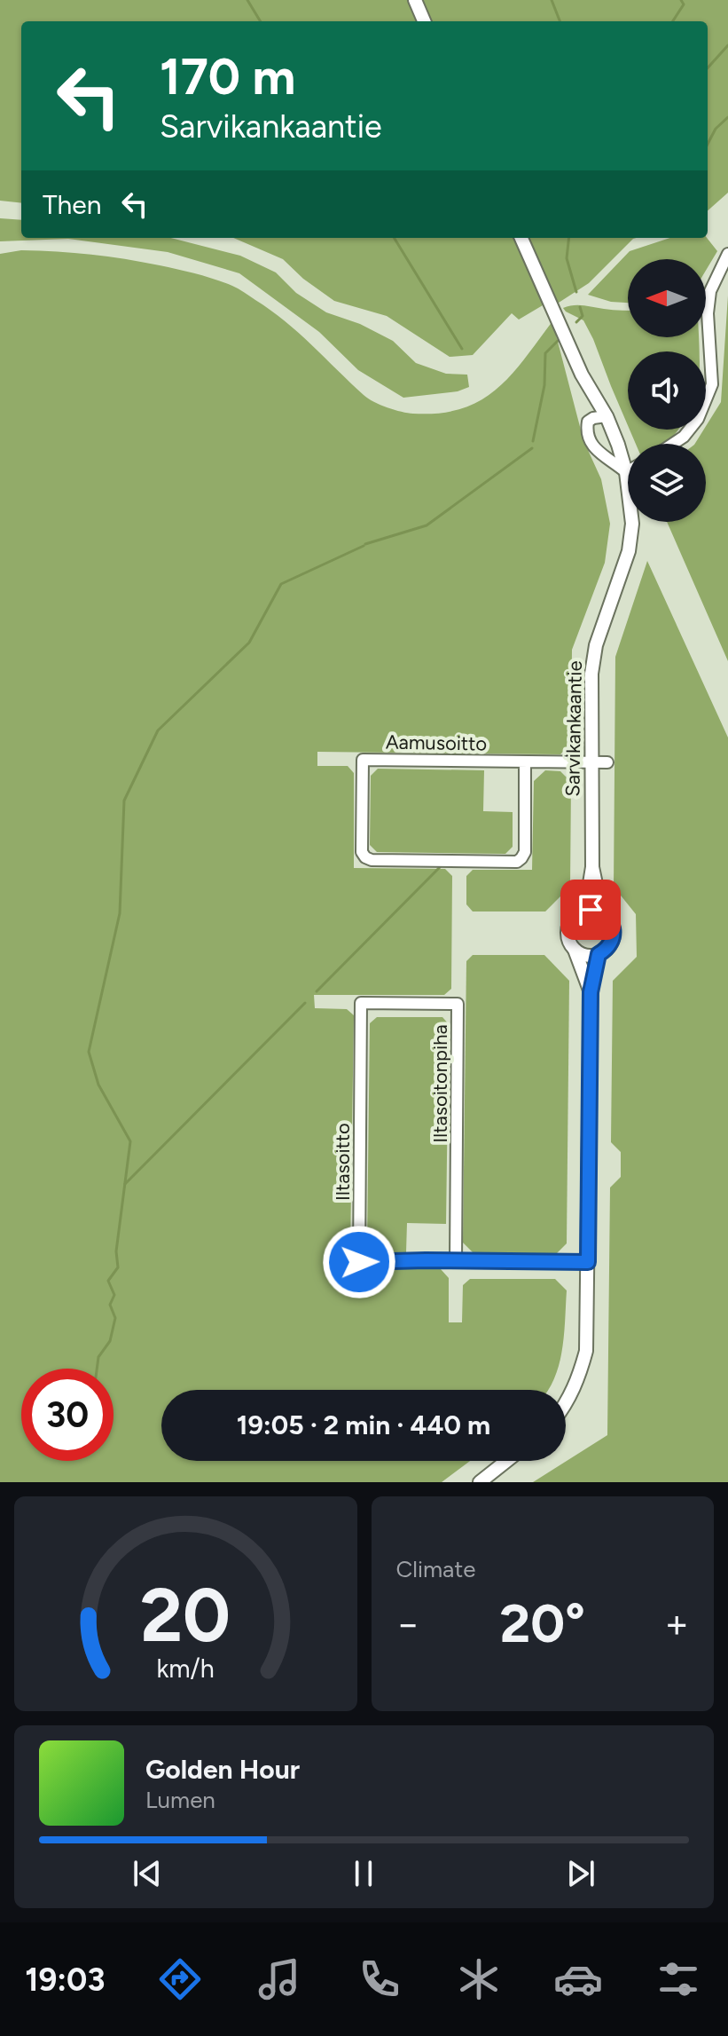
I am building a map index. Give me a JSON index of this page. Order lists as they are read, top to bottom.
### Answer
{
  "streets": {
    "street": [
      "Sarvikankaantie",
      "Aamusoitto",
      "Iltasoitonpiha",
      "Iltasoitto"
    ]
  },
  "crossings": [
    ["Sarvikankaantie", "Aamusoitto"],
    ["Sarvikankaantie", "Iltasoitto"],
    ["Iltasoitonpiha", "Iltasoitto"]
  ],
  "north": "left",
  "page": {
    "turn": ["170 m", "Sarvikankaantie"],
    "then": "Then",
    "limit": "30",
    "trip": "19:05 · 2 min · 440 m",
    "tile": "Climate",
    "heat": ["−", "20°", "+"],
    "song": ["Golden Hour", "Lumen"],
    "tabs": "19:03",
    "gauge": ["20", "km/h"]
  }
}
